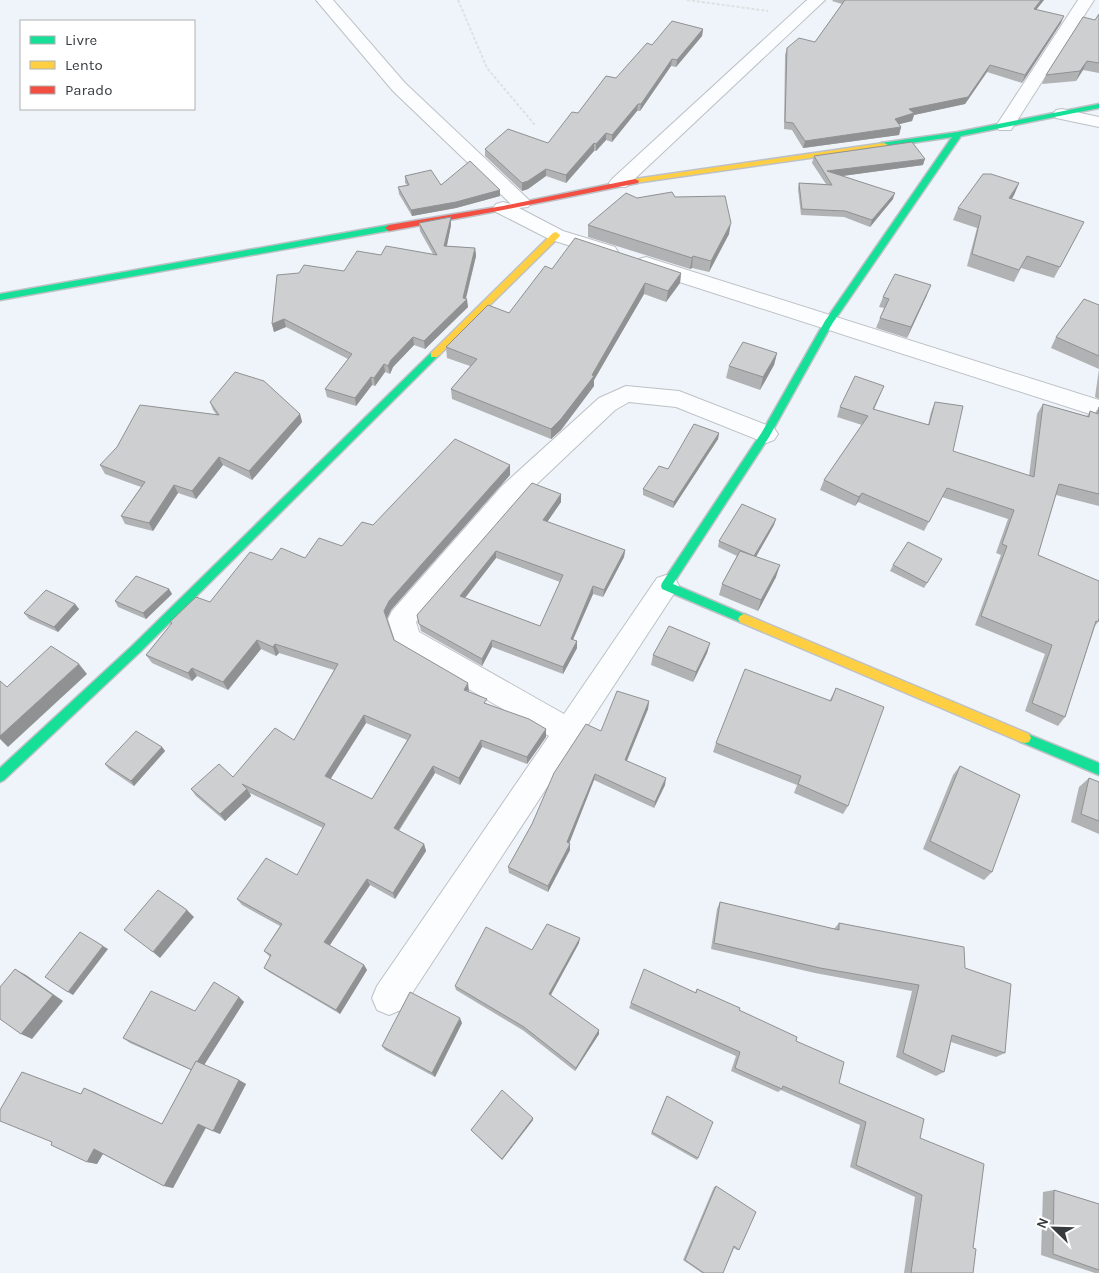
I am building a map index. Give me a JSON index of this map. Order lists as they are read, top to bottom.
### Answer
{
  "legend": ["Livre", "Lento", "Parado"],
  "north": "top left"
}
